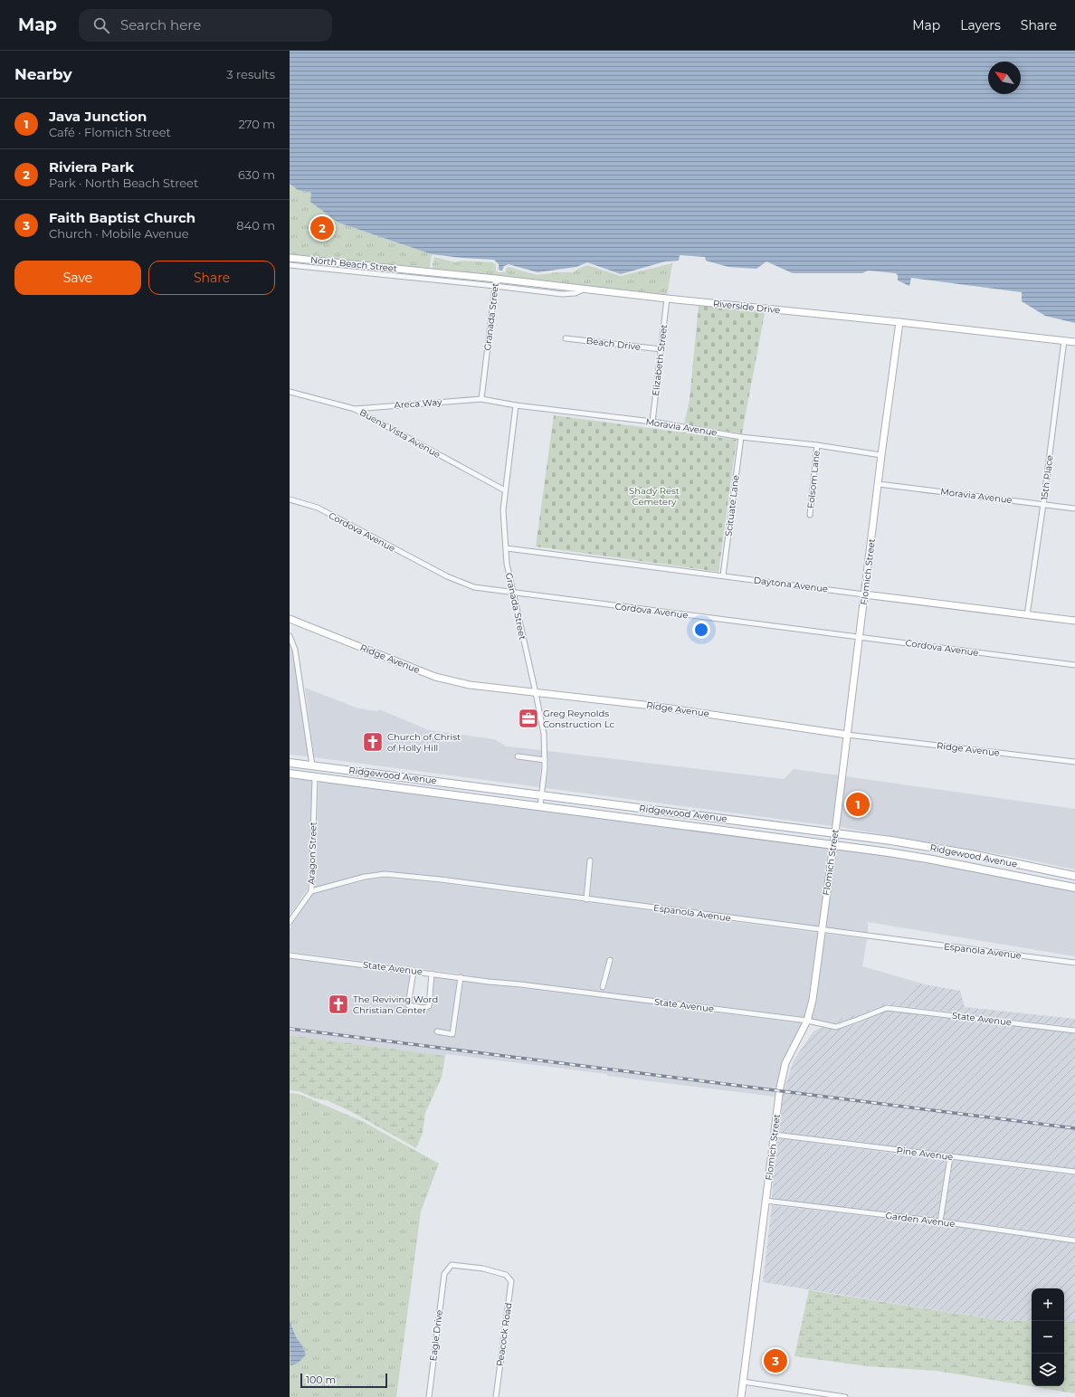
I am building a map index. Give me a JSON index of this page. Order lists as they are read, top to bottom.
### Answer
{
  "streets": {
    "main road": ["Ridgewood Avenue"],
    "street": [
      "North Beach Street",
      "Riverside Drive",
      "Granada Street",
      "Beach Drive",
      "Elizabeth Street",
      "Areca Way",
      "Moravia Avenue",
      "Buena Vista Avenue",
      "15th Place",
      "Folsom Lane",
      "Scituate Lane",
      "Cordova Avenue",
      "Flomich Street",
      "Daytona Avenue",
      "Ridge Avenue",
      "Aragon Street",
      "Espanola Avenue",
      "State Avenue",
      "Pine Avenue",
      "Garden Avenue",
      "Peacock Road",
      "Eagle Drive"
    ]
  },
  "crossings": [
    ["North Beach Street", "Riverside Drive"],
    ["Riverside Drive", "Granada Street"],
    ["Riverside Drive", "Elizabeth Street"],
    ["Riverside Drive", "15th Place"],
    ["Riverside Drive", "Flomich Street"],
    ["Granada Street", "Areca Way"],
    ["Granada Street", "Moravia Avenue"],
    ["Granada Street", "Buena Vista Avenue"],
    ["Granada Street", "Cordova Avenue"],
    ["Granada Street", "Daytona Avenue"],
    ["Granada Street", "Ridge Avenue"],
    ["Granada Street", "Ridgewood Avenue"],
    ["Beach Drive", "Elizabeth Street"],
    ["Elizabeth Street", "Moravia Avenue"],
    ["Areca Way", "Moravia Avenue"],
    ["Areca Way", "Buena Vista Avenue"],
    ["Moravia Avenue", "15th Place"],
    ["Moravia Avenue", "Folsom Lane"],
    ["Moravia Avenue", "Scituate Lane"],
    ["Moravia Avenue", "Flomich Street"],
    ["15th Place", "Daytona Avenue"],
    ["Scituate Lane", "Daytona Avenue"],
    ["Cordova Avenue", "Flomich Street"],
    ["Flomich Street", "Daytona Avenue"],
    ["Flomich Street", "Ridge Avenue"],
    ["Flomich Street", "Ridgewood Avenue"],
    ["Flomich Street", "Espanola Avenue"],
    ["Flomich Street", "State Avenue"],
    ["Flomich Street", "Pine Avenue"],
    ["Flomich Street", "Garden Avenue"],
    ["Ridgewood Avenue", "Aragon Street"],
    ["Aragon Street", "Espanola Avenue"],
    ["Peacock Road", "Eagle Drive"]
  ],
  "parks": ["Shady Rest Cemetery"],
  "places": {
    "office": ["Greg Reynolds Construction Lc"],
    "church": ["Church of Christ of Holly Hill", "The Reviving Word Christian Center"]
  },
  "scale_bar": "100 m",
  "north": "top left",
  "page": {
    "header": "Map",
    "search": "Search here",
    "nav": ["Map", "Layers", "Share"],
    "heading": ["Nearby", "3 results"],
    "list": [
      {
        "mark": "1",
        "name": "Java Junction",
        "note": "Café · Flomich Street",
        "value": "270 m"
      },
      {
        "mark": "2",
        "name": "Riviera Park",
        "note": "Park · North Beach Street",
        "value": "630 m"
      },
      {
        "mark": "3",
        "name": "Faith Baptist Church",
        "note": "Church · Mobile Avenue",
        "value": "840 m"
      }
    ],
    "pins": ["2", "1", "3"],
    "buttons": ["Save", "Share"],
    "map_buttons": ["+", "−"],
    "scale": "100 m"
  }
}
